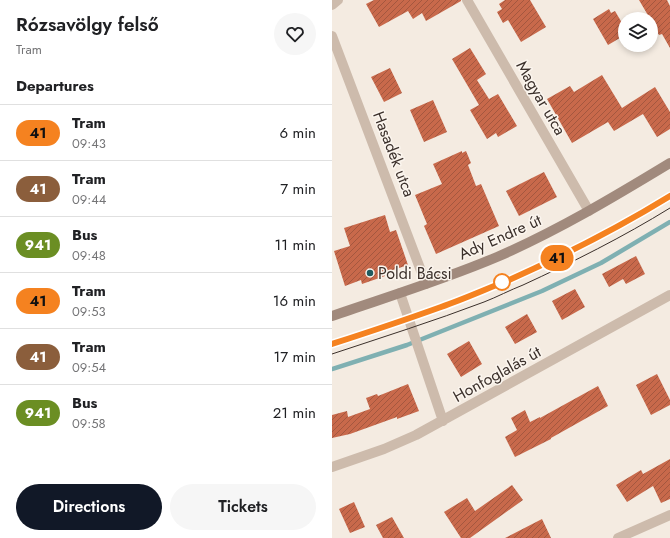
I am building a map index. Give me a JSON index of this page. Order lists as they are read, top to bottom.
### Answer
{
  "streets": {
    "street": [
      "Magyar utca",
      "Hasadék utca",
      "Ady Endre út",
      "Honfoglalás út"
    ]
  },
  "crossings": [
    ["Magyar utca", "Ady Endre út"],
    ["Hasadék utca", "Ady Endre út"]
  ],
  "places": ["Poldi Bácsi"],
  "lines": ["tram line 41"],
  "page": {
    "heading": [
      ["Rózsavölgy felső", "Tram"],
      "Departures"
    ],
    "on_map": "41",
    "list": [
      {
        "mark": "41",
        "name": "Tram",
        "note": "09:43",
        "value": "6 min"
      },
      {
        "mark": "41",
        "name": "Tram",
        "note": "09:44",
        "value": "7 min"
      },
      {
        "mark": "941",
        "name": "Bus",
        "note": "09:48",
        "value": "11 min"
      },
      {
        "mark": "41",
        "name": "Tram",
        "note": "09:53",
        "value": "16 min"
      },
      {
        "mark": "41",
        "name": "Tram",
        "note": "09:54",
        "value": "17 min"
      },
      {
        "mark": "941",
        "name": "Bus",
        "note": "09:58",
        "value": "21 min"
      }
    ],
    "buttons": ["Directions", "Tickets"]
  }
}
